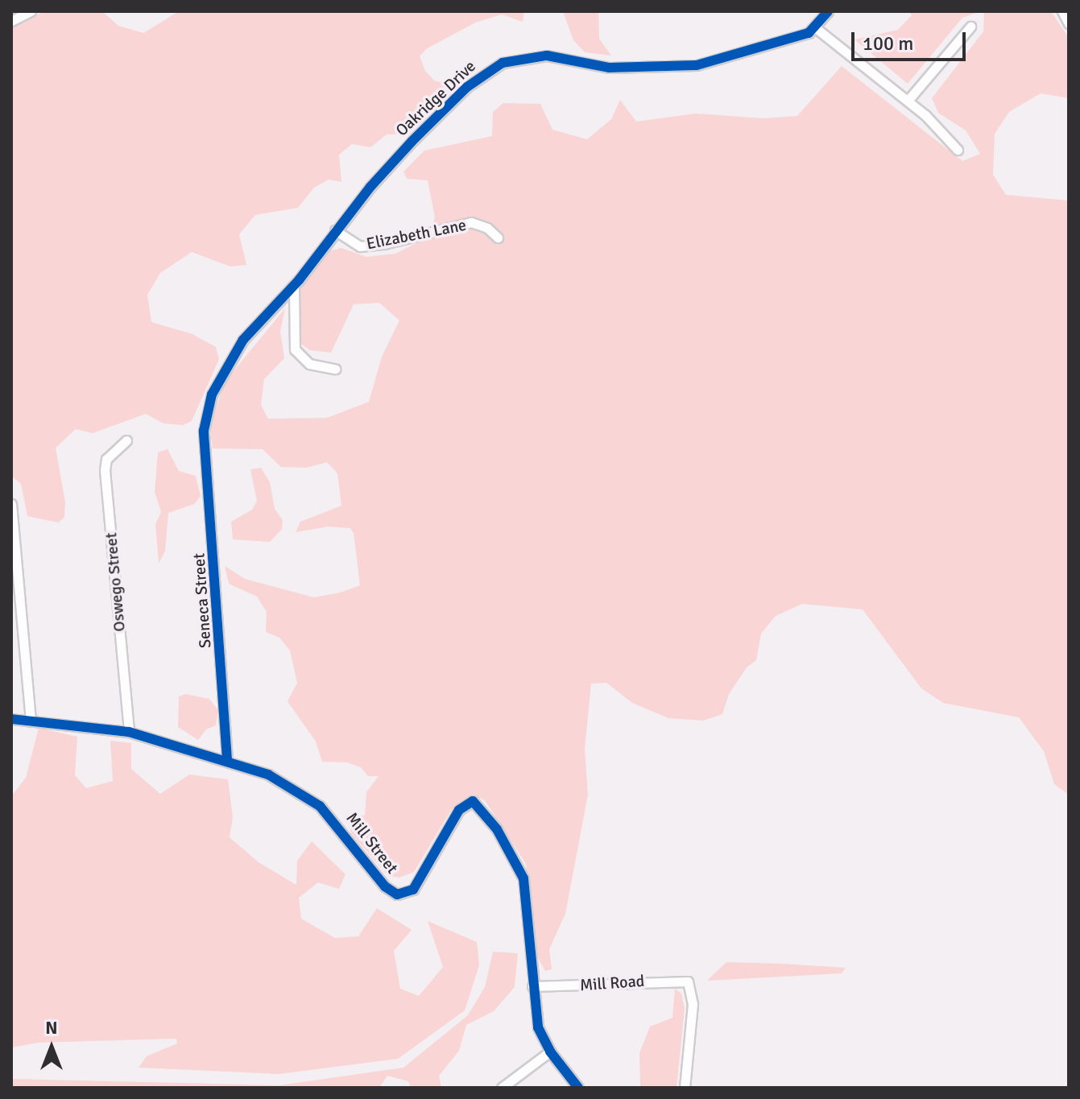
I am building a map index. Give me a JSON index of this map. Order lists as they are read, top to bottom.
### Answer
{
  "streets": {
    "street": [
      "Oakridge Drive",
      "Elizabeth Lane",
      "Oswego Street",
      "Seneca Street",
      "Mill Street",
      "Mill Road"
    ]
  },
  "crossings": [
    ["Oakridge Drive", "Elizabeth Lane"],
    ["Oakridge Drive", "Seneca Street"],
    ["Oswego Street", "Mill Street"],
    ["Seneca Street", "Mill Street"],
    ["Mill Street", "Mill Road"]
  ],
  "scale_bar": "100 m",
  "north": "top"
}
